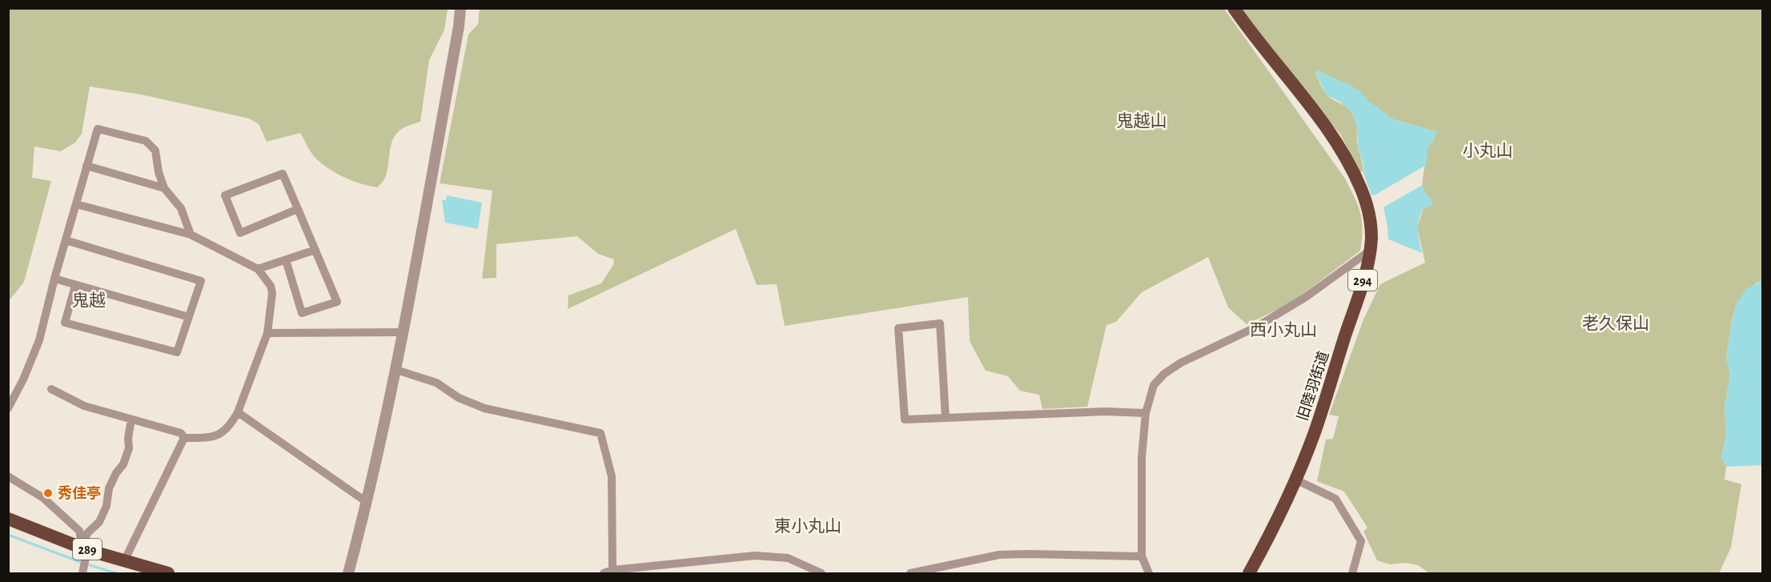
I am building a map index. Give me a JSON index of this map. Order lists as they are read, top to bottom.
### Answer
{
  "streets": {
    "highway": ["294", "旧陸羽街道", "289"]
  },
  "districts": [
    "鬼越山",
    "小丸山",
    "鬼越",
    "老久保山",
    "西小丸山",
    "東小丸山"
  ],
  "places": ["秀佳亭"]
}
